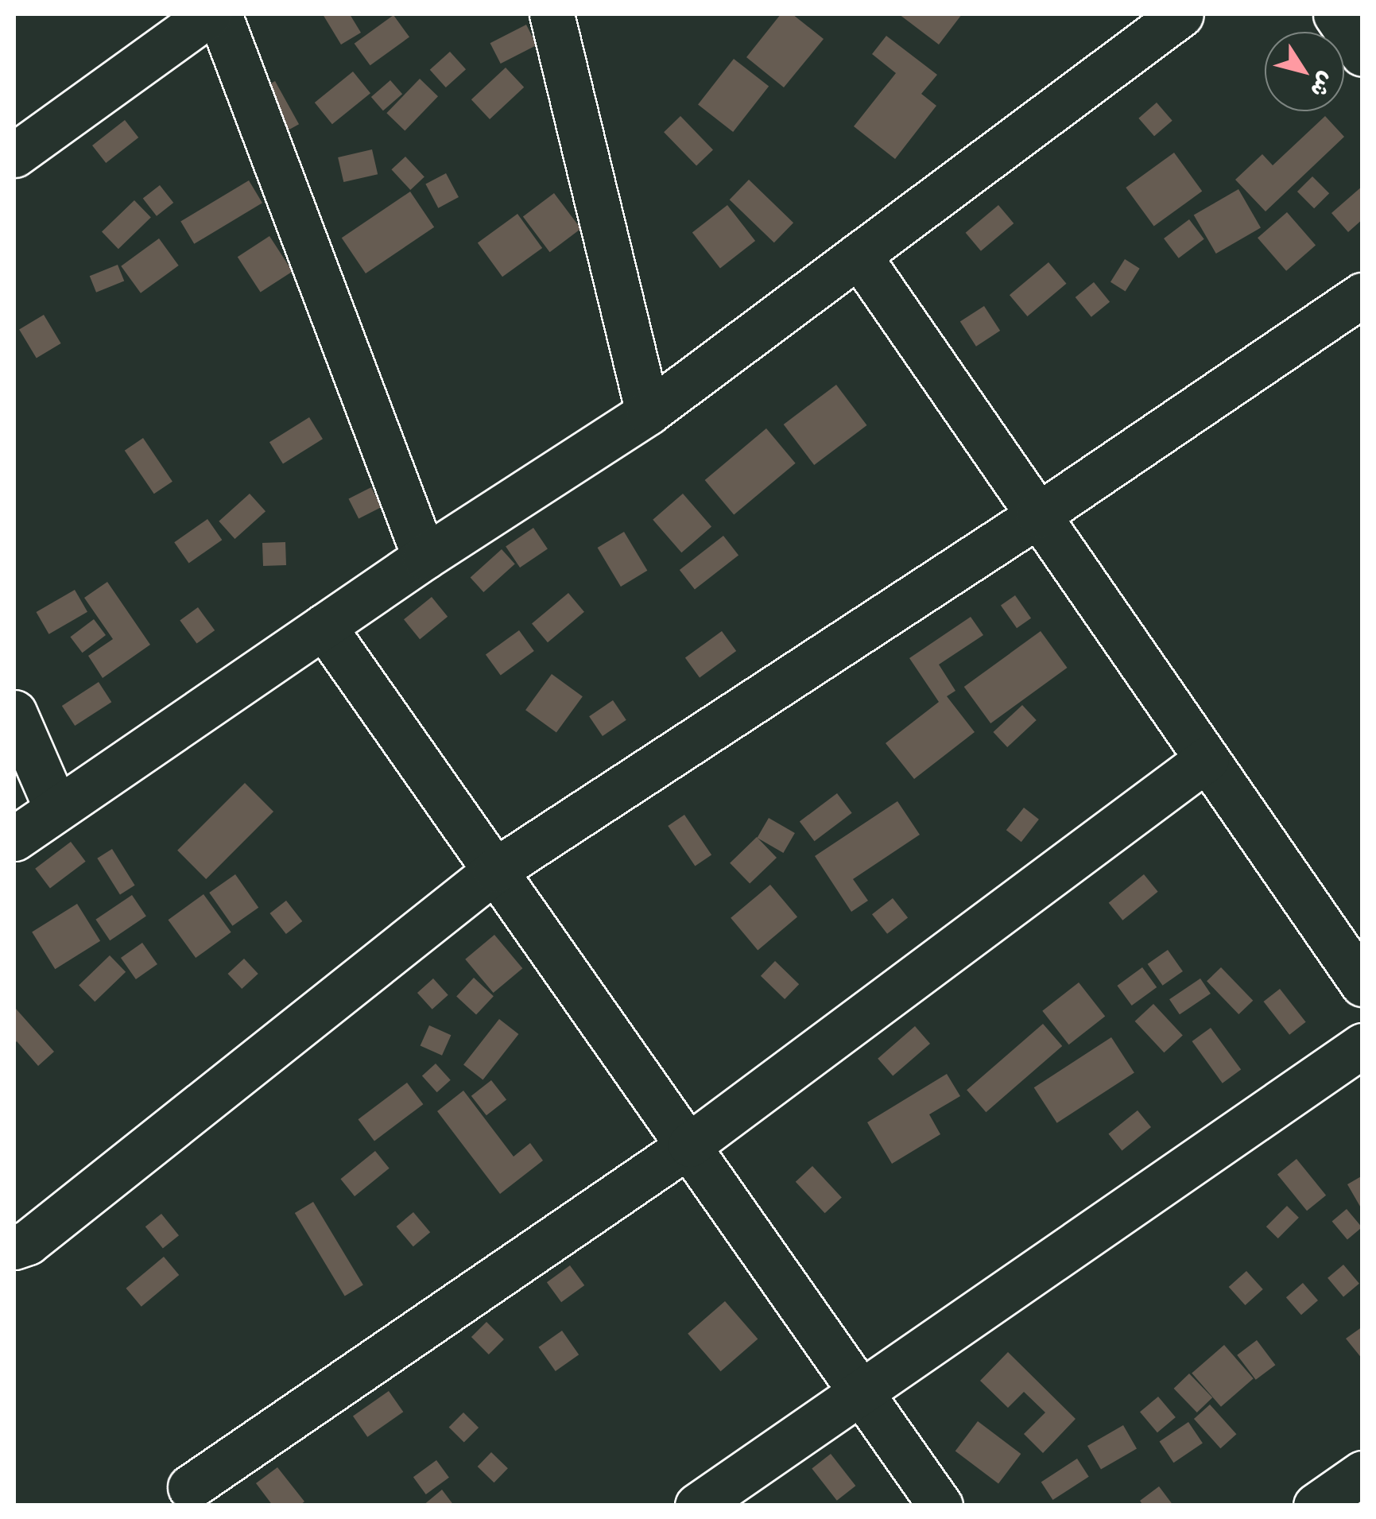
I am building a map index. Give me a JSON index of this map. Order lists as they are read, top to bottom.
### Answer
{
  "north": "bottom right"
}
